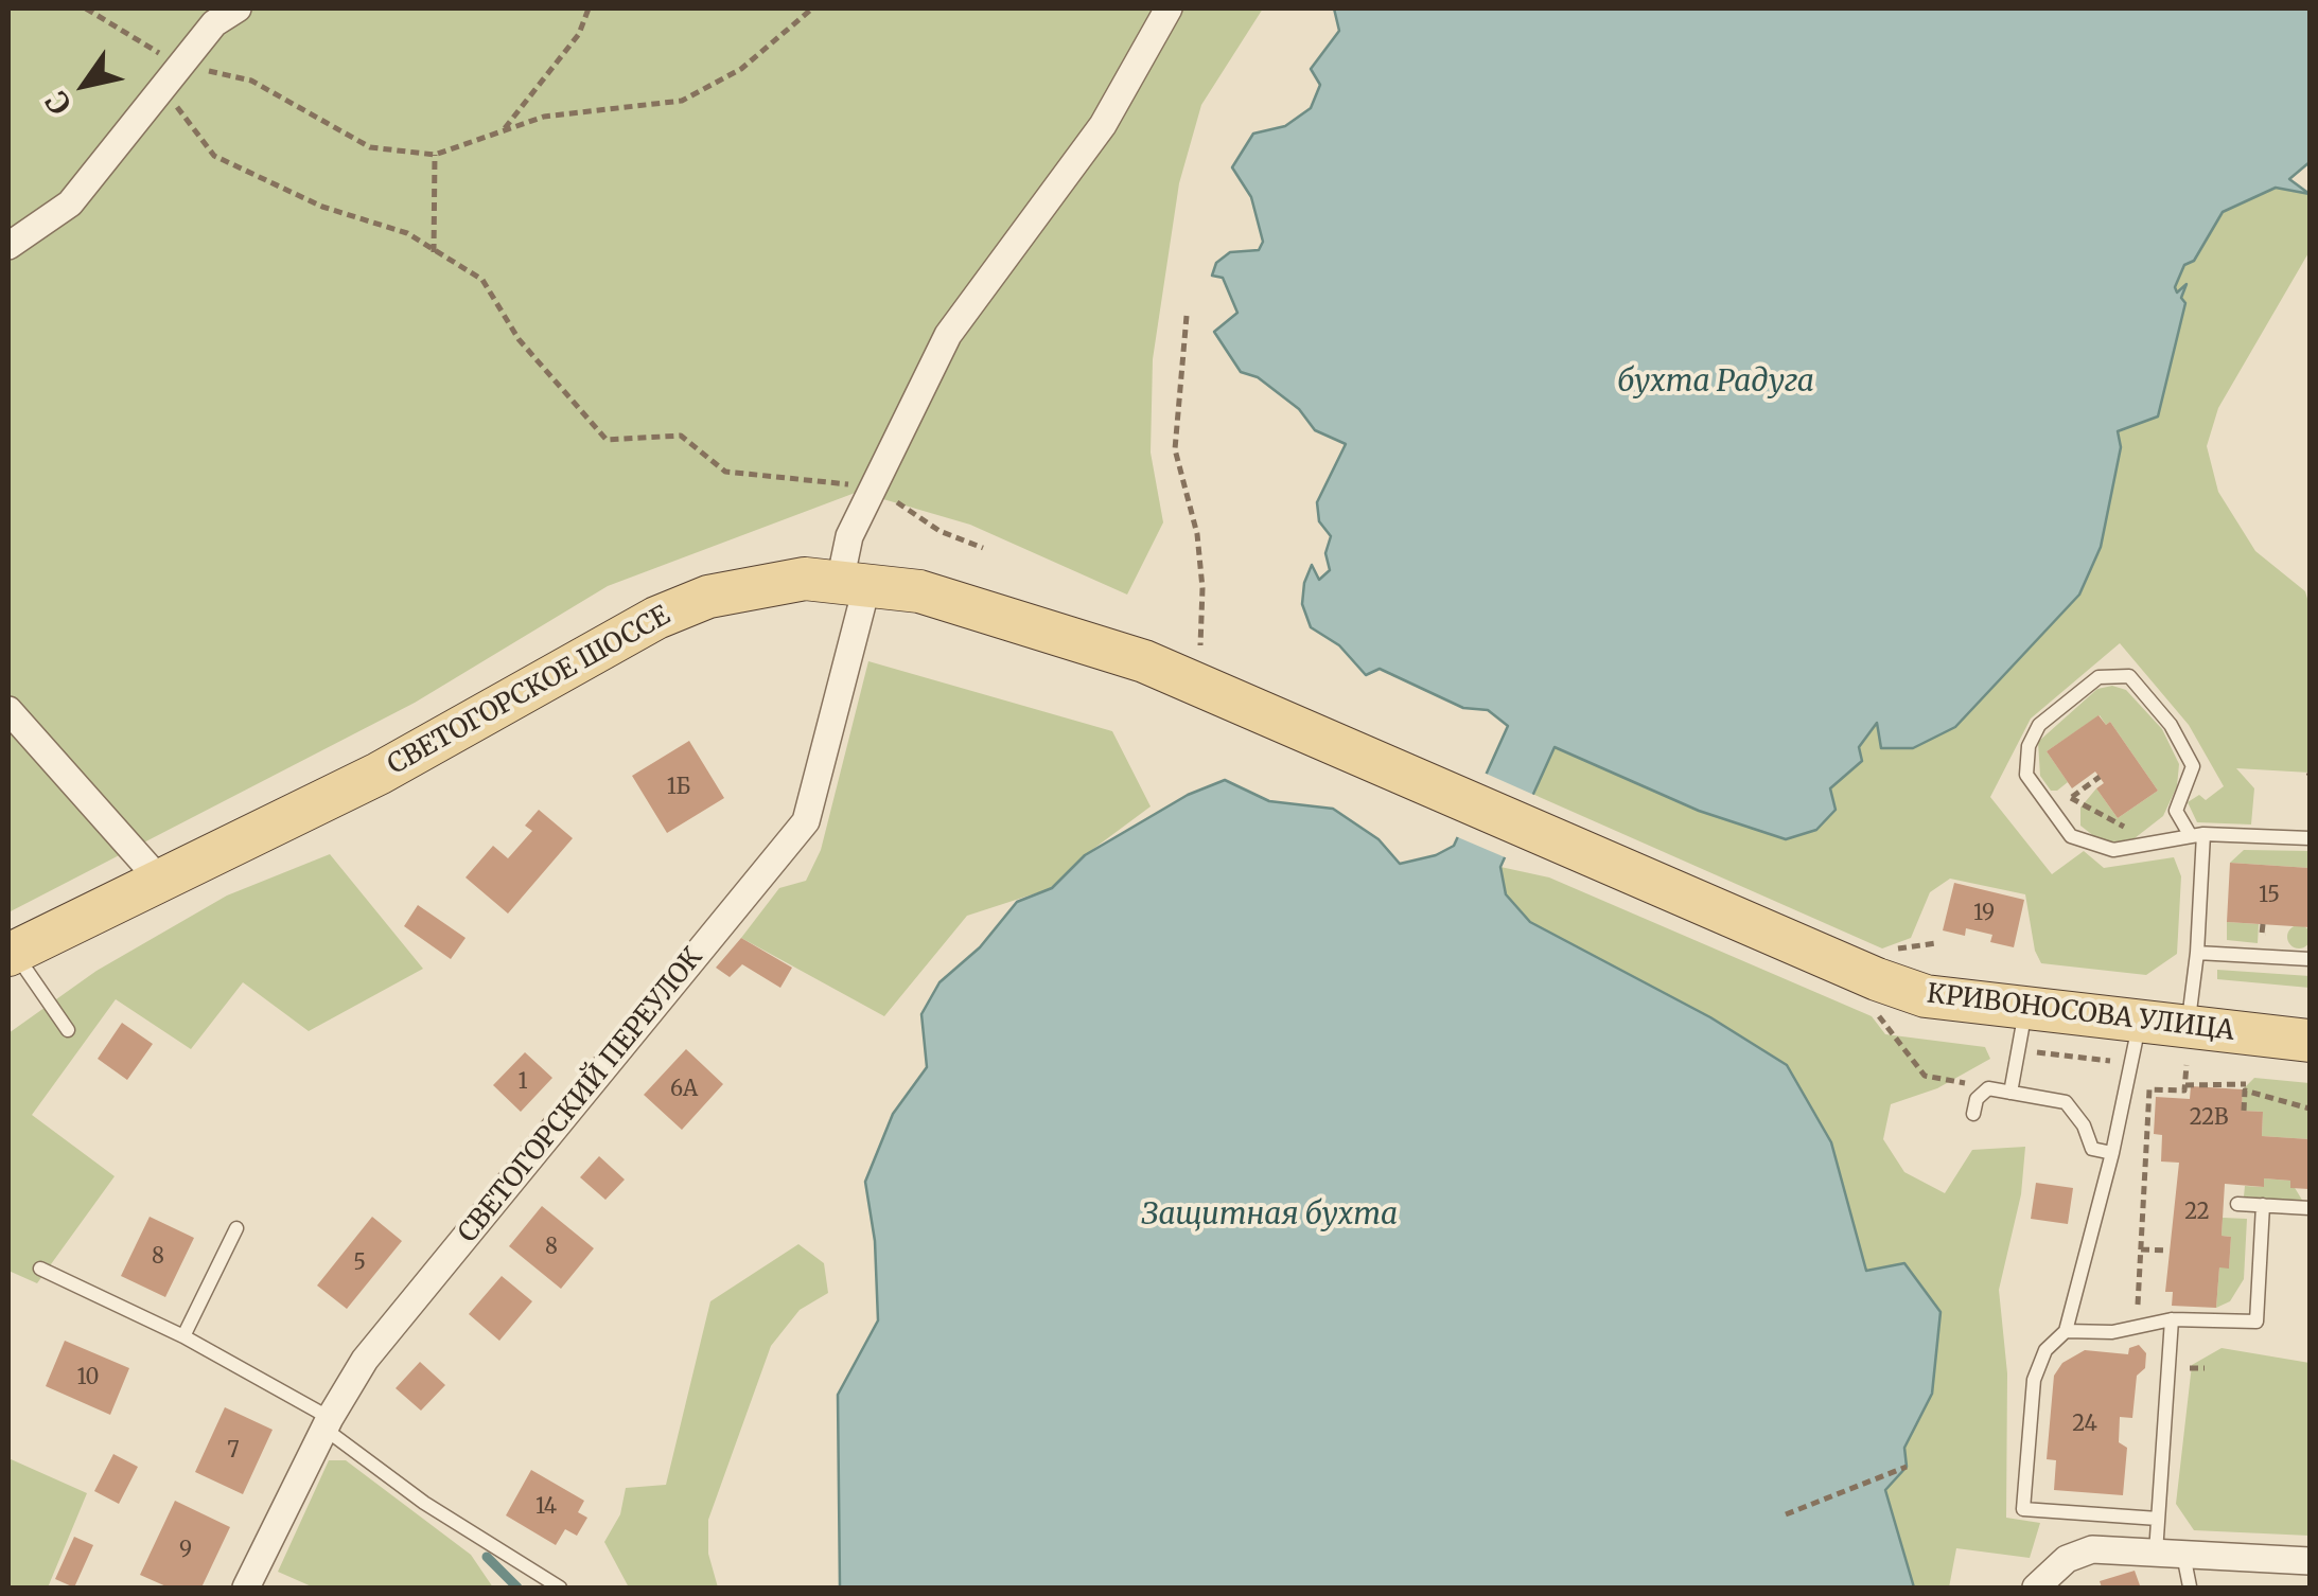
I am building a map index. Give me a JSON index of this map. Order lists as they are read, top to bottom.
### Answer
{
  "streets": {
    "main road": ["СВЕТОГОРСКОЕ ШОССЕ", "КРИВОНОСОВА УЛИЦА"],
    "street": ["СВЕТОГОРСКИЙ ПЕРЕУЛОК"]
  },
  "crossings": [
    ["СВЕТОГОРСКОЕ ШОССЕ", "КРИВОНОСОВА УЛИЦА"],
    ["СВЕТОГОРСКОЕ ШОССЕ", "СВЕТОГОРСКИЙ ПЕРЕУЛОК"]
  ],
  "water": ["бухта Радуга", "Защитная бухта"],
  "house_numbers": [
    "1Б",
    "15",
    "19",
    "1",
    "6А",
    "22В",
    "22",
    "8",
    "8",
    "5",
    "10",
    "24",
    "7",
    "14",
    "9"
  ],
  "north": "bottom left"
}
